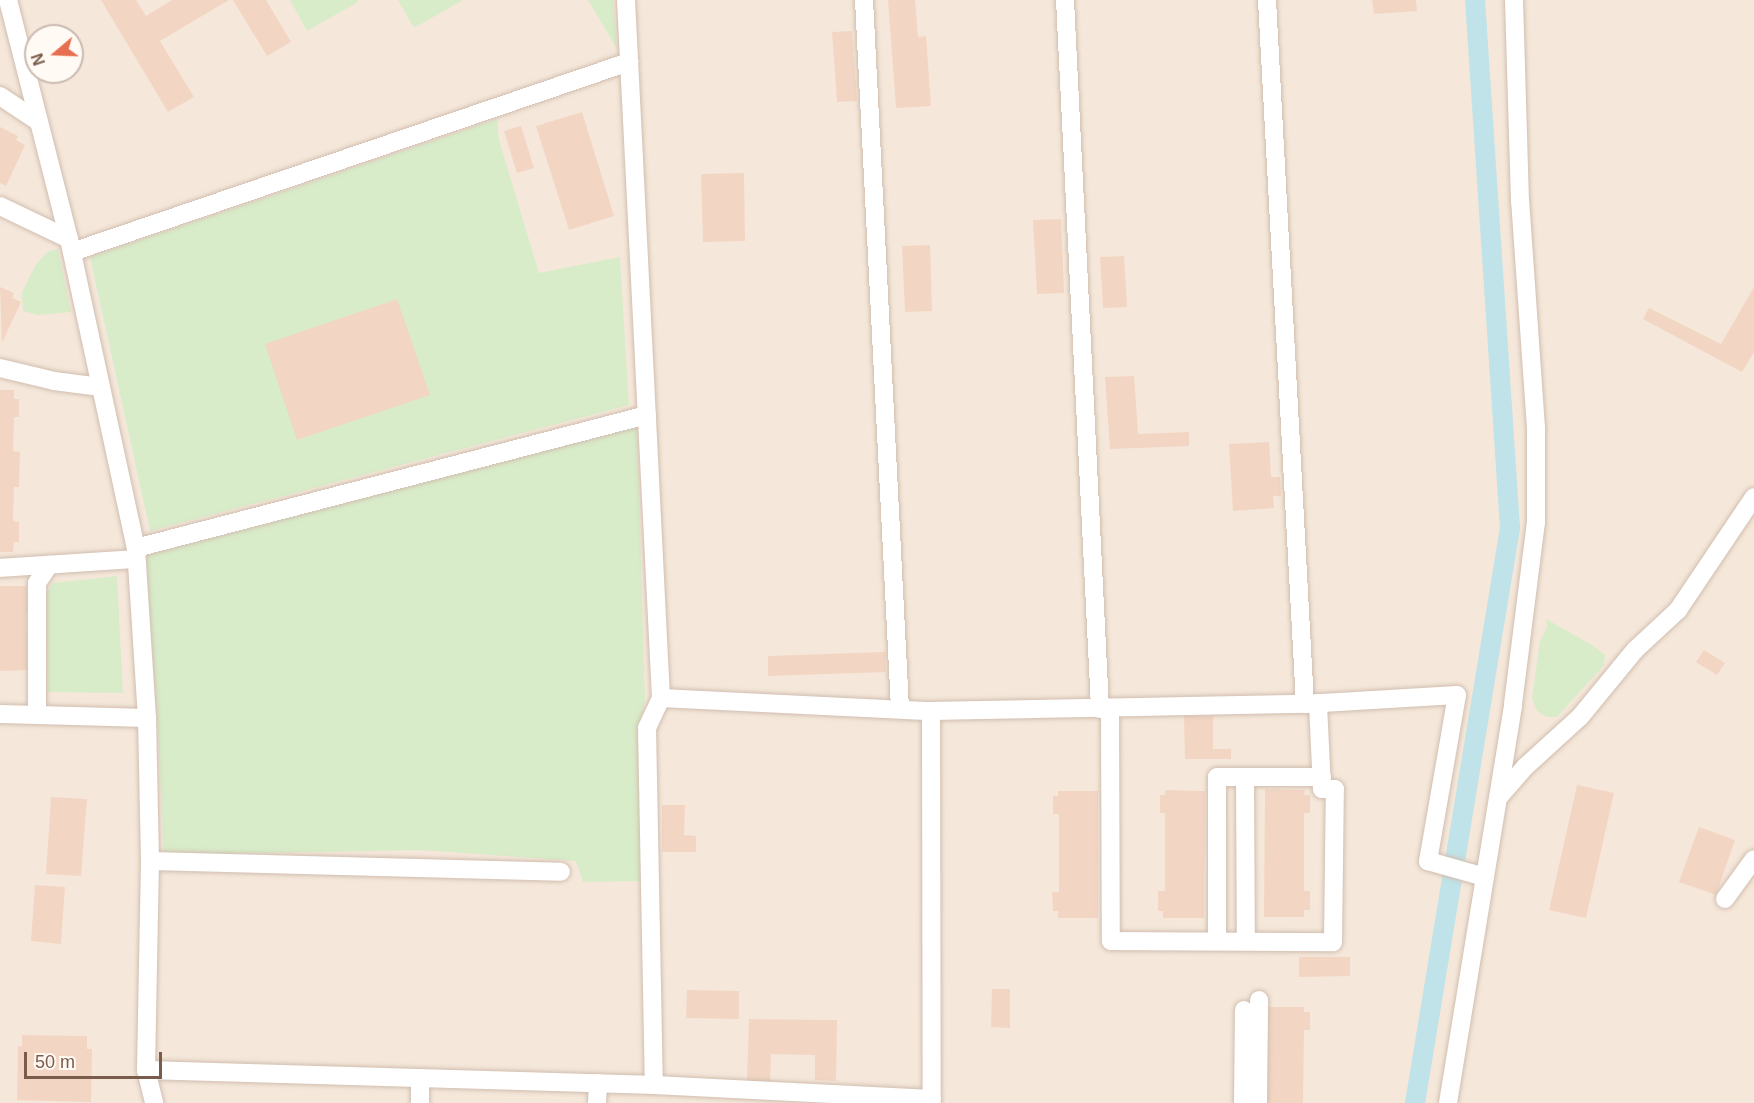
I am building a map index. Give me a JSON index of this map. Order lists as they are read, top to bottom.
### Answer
{
  "scale_bar": "50 m",
  "north": "left"
}
